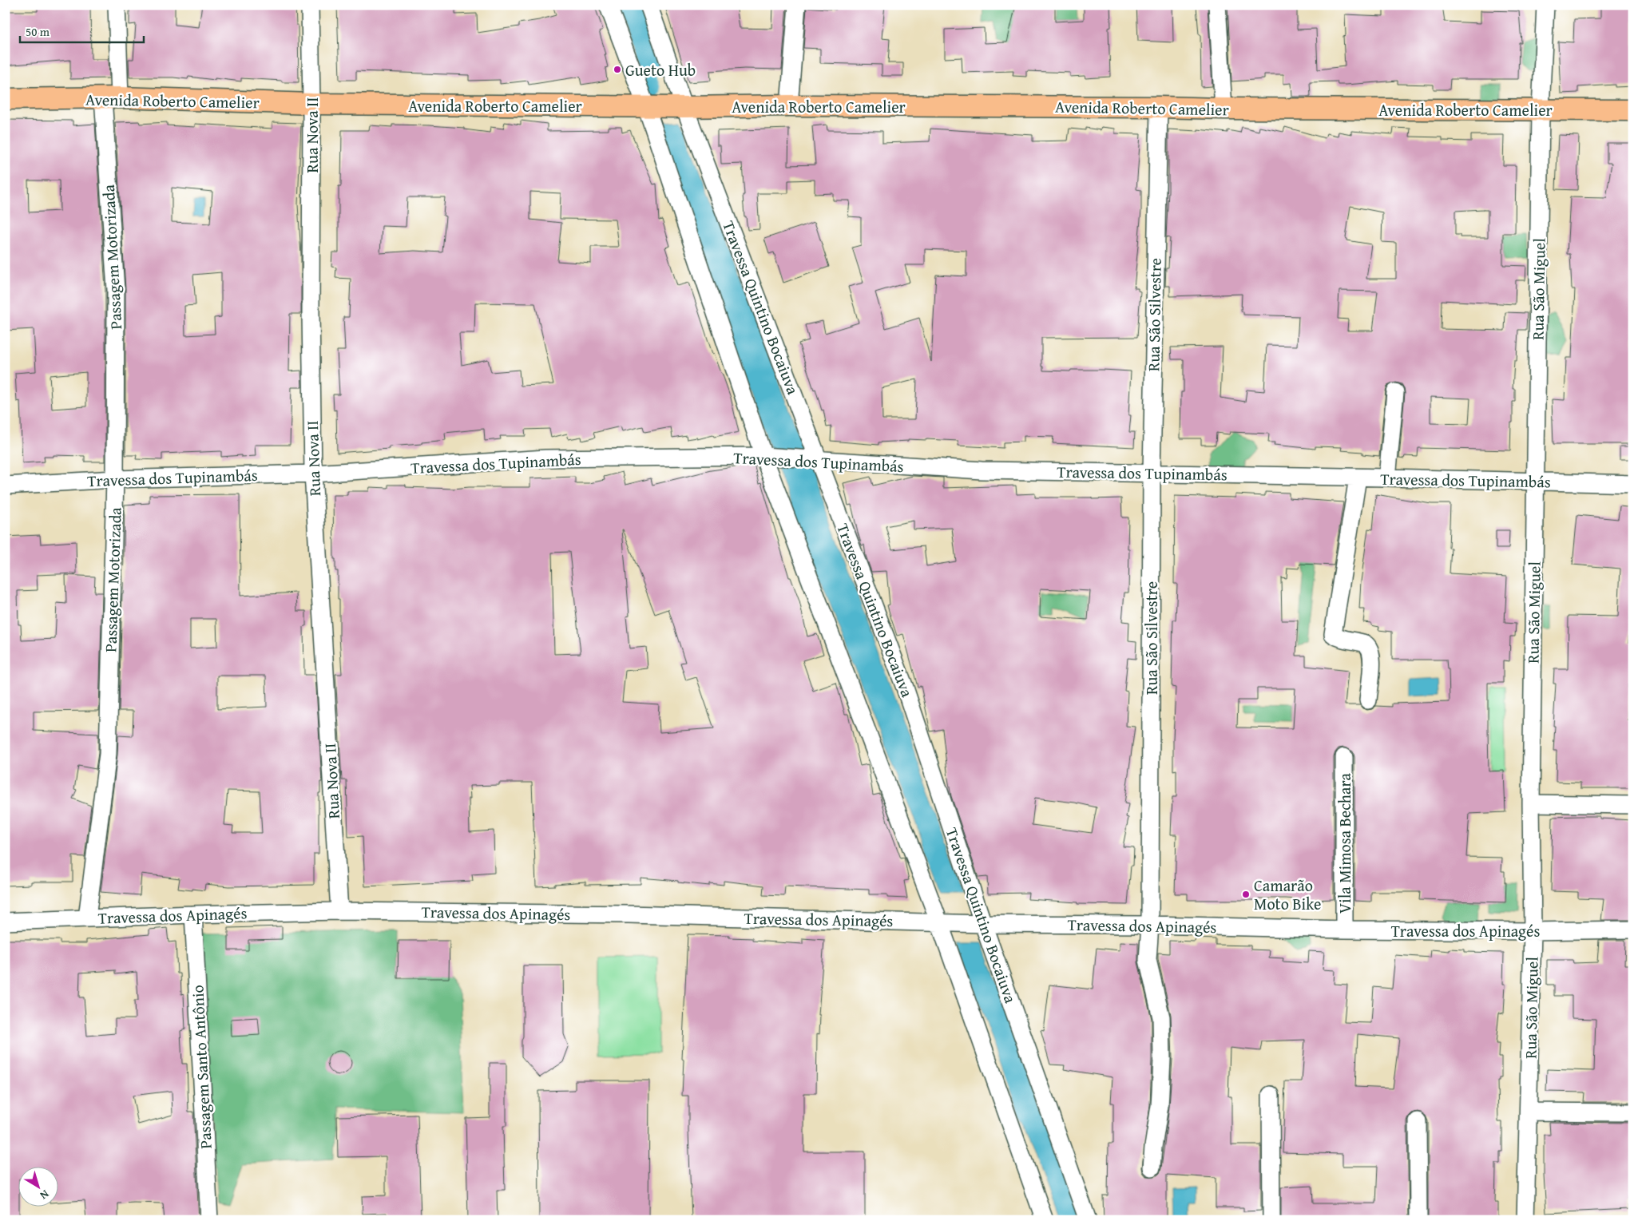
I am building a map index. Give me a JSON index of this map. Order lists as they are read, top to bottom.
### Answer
{
  "streets": {
    "main road": ["Avenida Roberto Camelier"],
    "street": [
      "Rua Nova II",
      "Passagem Motorizada",
      "Rua São Miguel",
      "Travessa Quintino Bocaiuva",
      "Rua São Silvestre",
      "Travessa dos Tupinambás",
      "Vila Mimosa Bechara",
      "Travessa dos Apinagés",
      "Passagem Santo Antônio"
    ]
  },
  "crossings": [
    ["Avenida Roberto Camelier", "Rua Nova II"],
    ["Avenida Roberto Camelier", "Passagem Motorizada"],
    ["Avenida Roberto Camelier", "Rua São Miguel"],
    ["Avenida Roberto Camelier", "Travessa Quintino Bocaiuva"],
    ["Avenida Roberto Camelier", "Rua São Silvestre"],
    ["Rua Nova II", "Travessa dos Tupinambás"],
    ["Rua Nova II", "Travessa dos Apinagés"],
    ["Passagem Motorizada", "Travessa dos Tupinambás"],
    ["Passagem Motorizada", "Travessa dos Apinagés"],
    ["Rua São Miguel", "Travessa dos Tupinambás"],
    ["Rua São Miguel", "Travessa dos Apinagés"],
    ["Travessa Quintino Bocaiuva", "Travessa dos Tupinambás"],
    ["Travessa Quintino Bocaiuva", "Travessa dos Apinagés"],
    ["Rua São Silvestre", "Travessa dos Tupinambás"],
    ["Rua São Silvestre", "Travessa dos Apinagés"],
    ["Vila Mimosa Bechara", "Travessa dos Apinagés"],
    ["Travessa dos Apinagés", "Passagem Santo Antônio"]
  ],
  "places": ["Gueto Hub", "Camarão Moto Bike"],
  "scale_bar": "50 m",
  "north": "bottom right"
}
